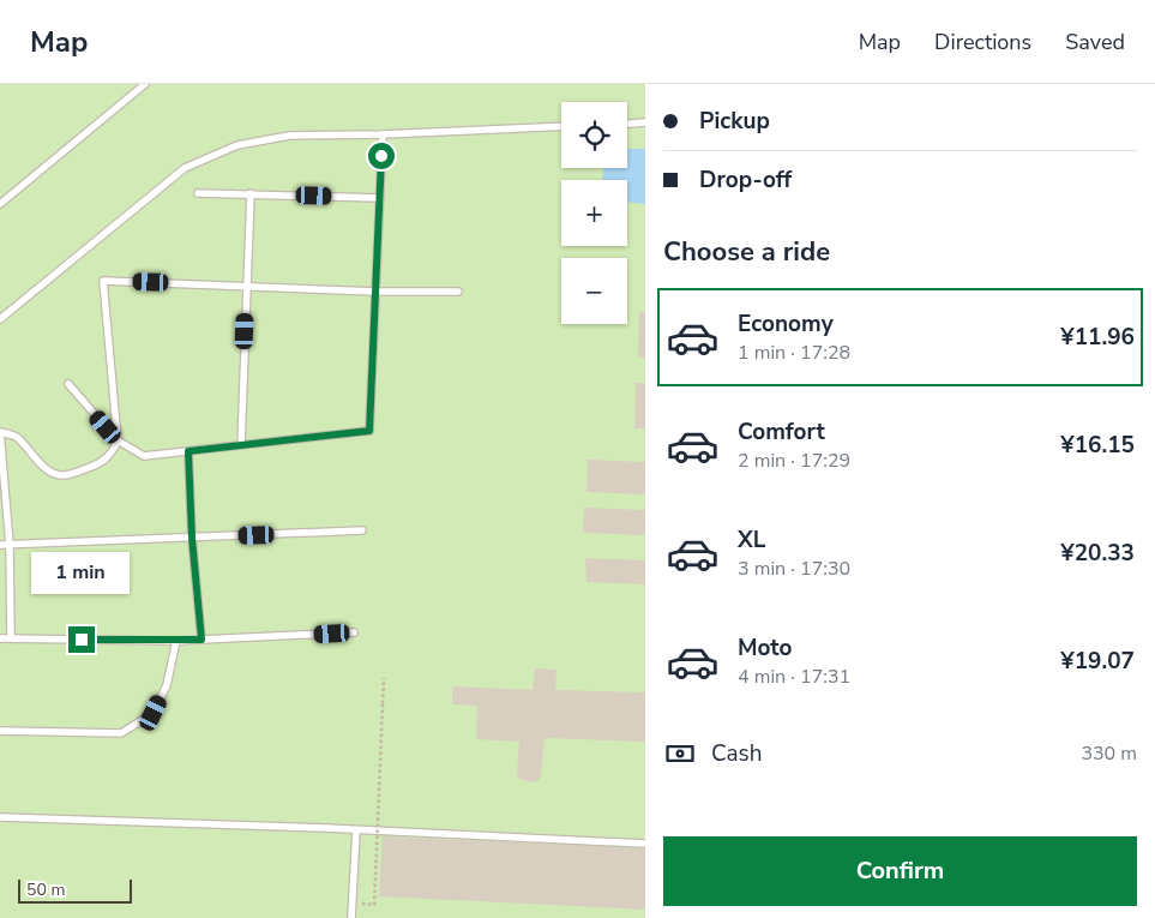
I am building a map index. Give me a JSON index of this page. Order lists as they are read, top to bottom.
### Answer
{
  "scale_bar": "50 m",
  "page": {
    "header": "Map",
    "nav": ["Map", "Directions", "Saved"],
    "banner": ["Pickup", "Drop-off"],
    "map_buttons": ["+", "−"],
    "heading": "Choose a ride",
    "list": [
      {
        "name": "Economy",
        "note": "1 min · 17:28",
        "value": "¥11.96"
      },
      {
        "name": "Comfort",
        "note": "2 min · 17:29",
        "value": "¥16.15"
      },
      {
        "name": "XL",
        "note": "3 min · 17:30",
        "value": "¥20.33"
      },
      {
        "name": "Moto",
        "note": "4 min · 17:31",
        "value": "¥19.07"
      }
    ],
    "bubble": "1 min",
    "pay": ["Cash", "330 m"],
    "buttons": "Confirm",
    "scale": "50 m"
  }
}
